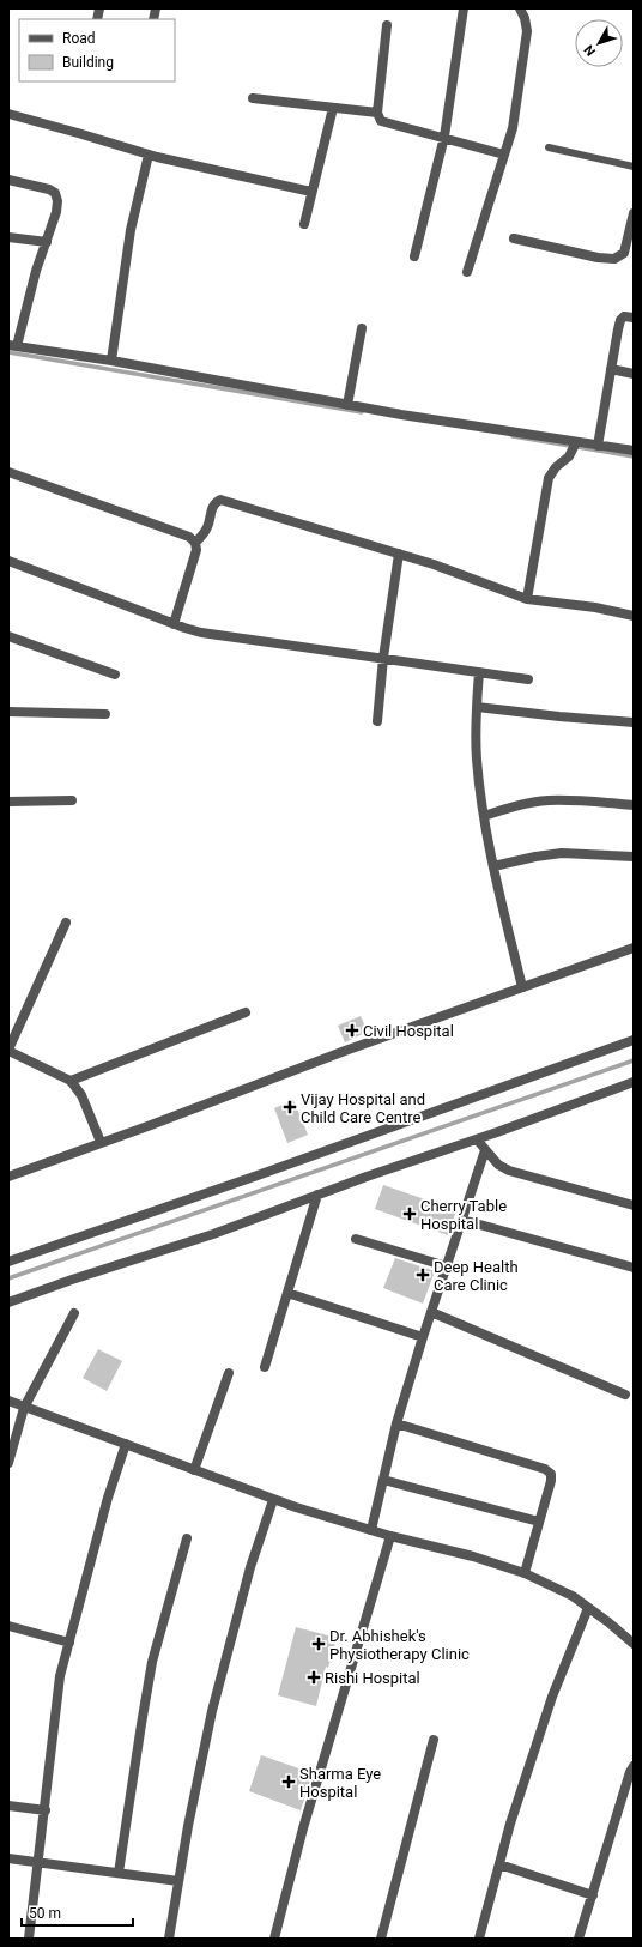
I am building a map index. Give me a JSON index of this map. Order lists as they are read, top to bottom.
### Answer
{
  "places": {
    "health": [
      "Civil Hospital",
      "Vijay Hospital and Child Care Centre",
      "Cherry Table Hospital",
      "Deep Health Care Clinic",
      "Dr. Abhishek's Physiotherapy Clinic",
      "Rishi Hospital",
      "Sharma Eye Hospital"
    ]
  },
  "legend": ["Road", "Building"],
  "scale_bar": "50 m",
  "north": "bottom left"
}
